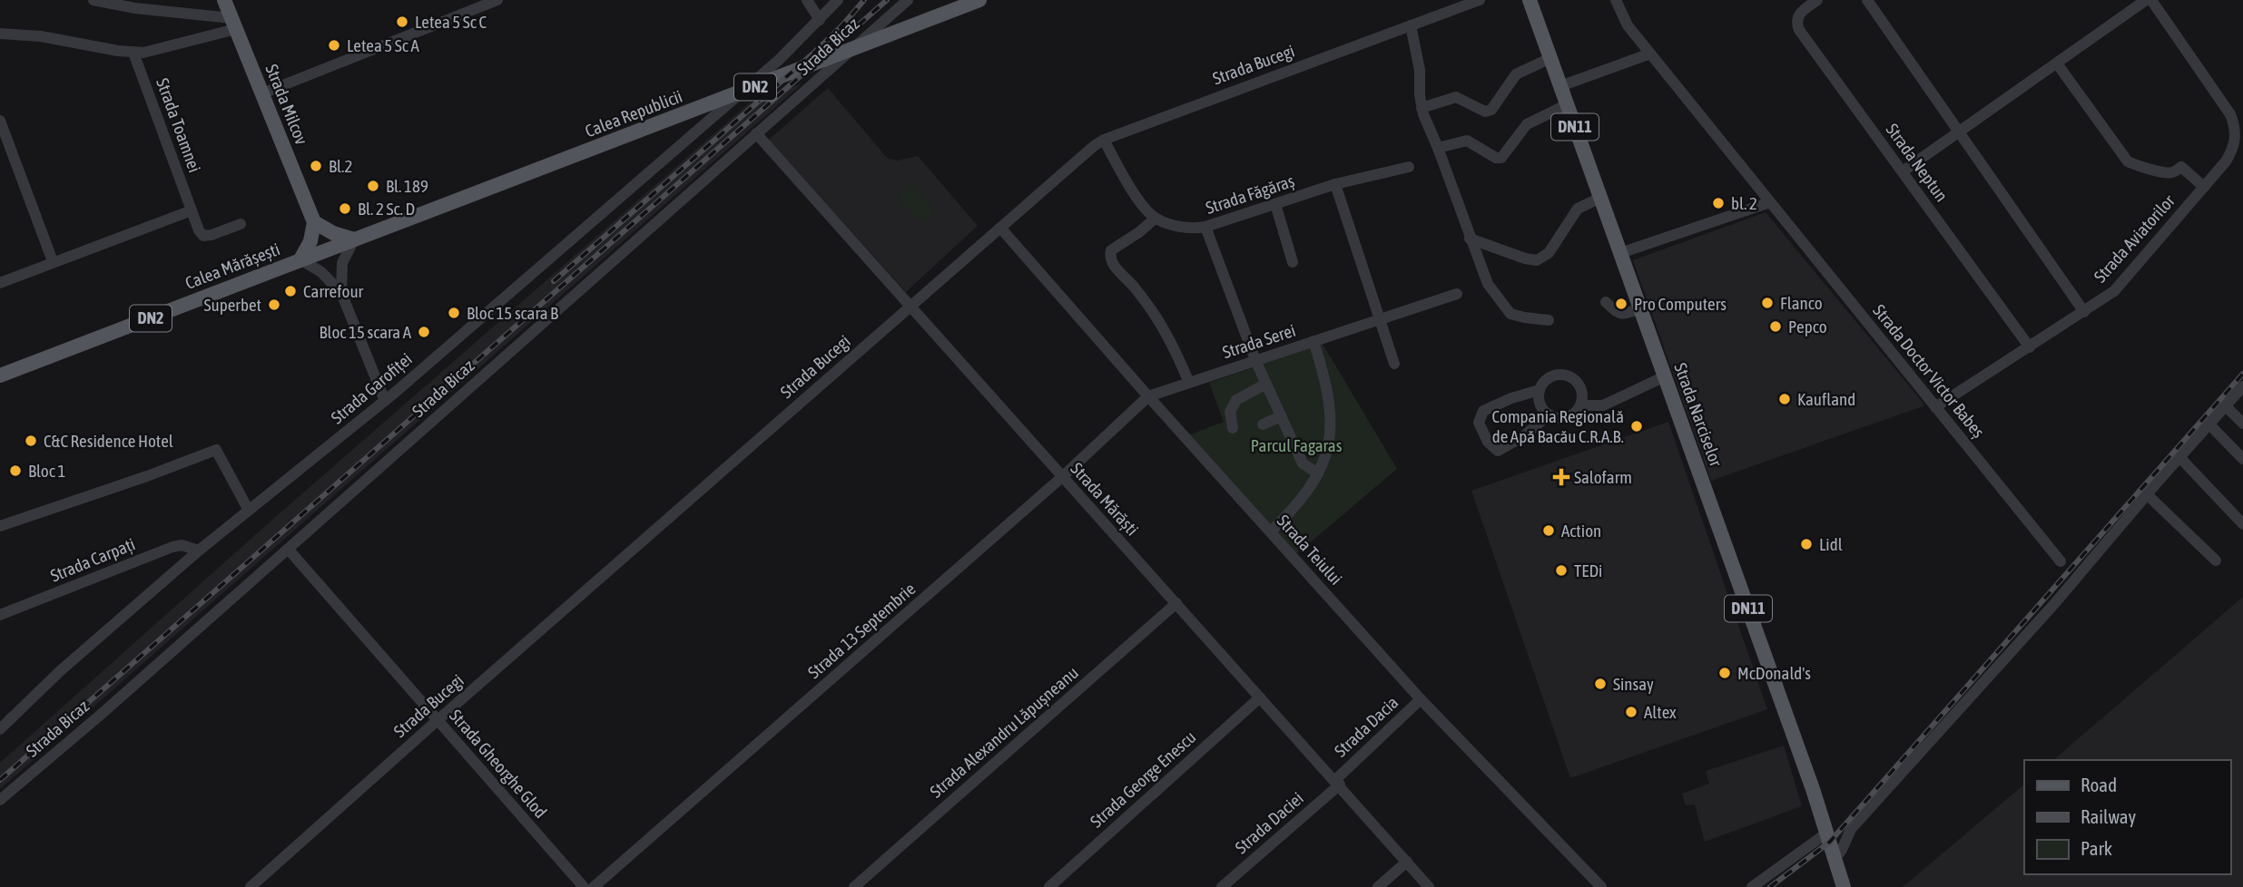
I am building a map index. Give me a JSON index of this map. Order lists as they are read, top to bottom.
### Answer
{
  "streets": {
    "main road": [
      "DN2",
      "Strada Milcov",
      "Calea Republicii",
      "DN11",
      "Calea Mărășești",
      "Strada Narciselor"
    ],
    "street": [
      "Strada Bicaz",
      "Strada Bucegi",
      "Strada Toamnei",
      "Strada Neptun",
      "Strada Făgăraș",
      "Strada Aviatorilor",
      "Strada Serei",
      "Strada Doctor Victor Babeș",
      "Strada Garofiței",
      "Strada Mărăști",
      "Strada Teiului",
      "Strada Carpați",
      "Strada 13 Septembrie",
      "Strada Dacia",
      "Strada Alexandru Lăpușneanu",
      "Strada Gheorghe Glod",
      "Strada George Enescu",
      "Strada Daciei"
    ]
  },
  "crossings": [
    ["Strada Bicaz", "Strada Mărăști"],
    ["Strada Bicaz", "Strada Gheorghe Glod"],
    ["Strada Bucegi", "Strada Mărăști"],
    ["Strada Bucegi", "Strada Teiului"],
    ["Strada Bucegi", "Strada Gheorghe Glod"],
    ["Calea Republicii", "Calea Mărășești"],
    ["DN11", "Strada Narciselor"],
    ["Strada Serei", "Strada Teiului"],
    ["Strada Serei", "Strada 13 Septembrie"],
    ["Strada Garofiței", "Strada Carpați"],
    ["Strada Mărăști", "Strada 13 Septembrie"],
    ["Strada Mărăști", "Strada Dacia"],
    ["Strada Mărăști", "Strada Alexandru Lăpușneanu"],
    ["Strada Mărăști", "Strada George Enescu"],
    ["Strada Mărăști", "Strada Daciei"],
    ["Strada Teiului", "Strada 13 Septembrie"],
    ["Strada Teiului", "Strada Dacia"],
    ["Strada Dacia", "Strada Daciei"]
  ],
  "parks": ["Parcul Fagaras"],
  "places": {
    "other": [
      "Letea 5 Sc C",
      "Letea 5 Sc A",
      "Bl.2",
      "Bl. 189",
      "bl. 2",
      "Bl. 2 Sc. D",
      "Carrefour",
      "Flanco",
      "Pro Computers",
      "Superbet",
      "Bloc 15 scara B",
      "Pepco",
      "Bloc 15 scara A",
      "Kaufland",
      "Compania Regională de Apă Bacău C.R.A.B.",
      "C&C Residence Hotel",
      "Bloc 1",
      "Action",
      "Lidl",
      "TEDi",
      "McDonald's",
      "Sinsay",
      "Altex"
    ],
    "health": ["Salofarm"]
  },
  "legend": ["Road", "Railway", "Park"]
}
